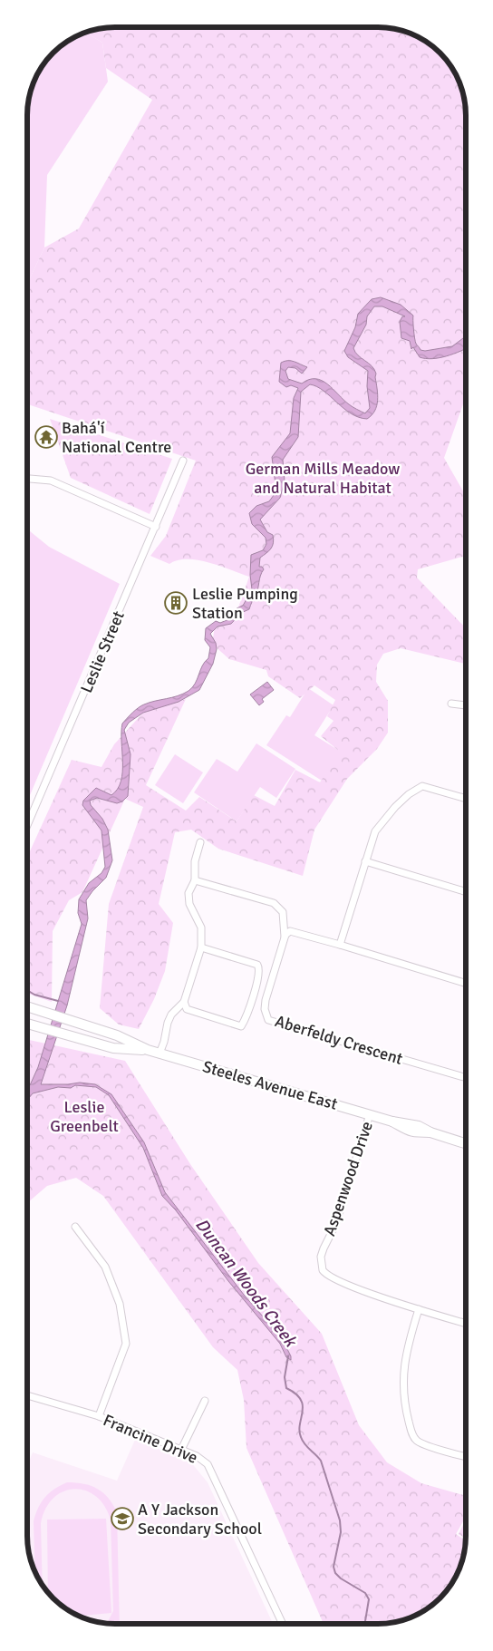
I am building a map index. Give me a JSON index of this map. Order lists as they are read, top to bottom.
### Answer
{
  "streets": {
    "main road": ["Steeles Avenue East"],
    "street": [
      "Leslie Street",
      "Aberfeldy Crescent",
      "Aspenwood Drive",
      "Francine Drive"
    ]
  },
  "crossings": [
    ["Steeles Avenue East", "Aspenwood Drive"]
  ],
  "water": ["Duncan Woods Creek"],
  "parks": ["German Mills Meadow and Natural Habitat", "Leslie Greenbelt"],
  "places": {
    "temple": ["Bahá'í National Centre"],
    "building": ["Leslie Pumping Station"],
    "school or university": ["A Y Jackson Secondary School"]
  }
}
